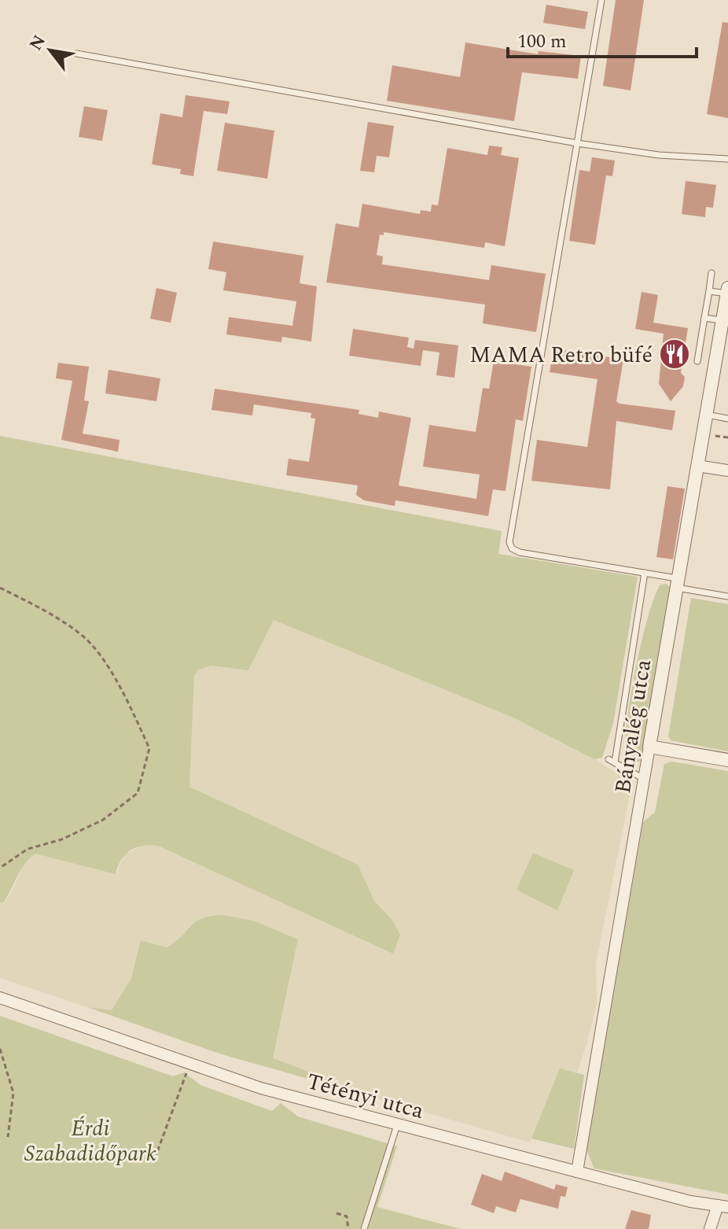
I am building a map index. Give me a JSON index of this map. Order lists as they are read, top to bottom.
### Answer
{
  "streets": {
    "street": ["Bányalég utca", "Tétényi utca"]
  },
  "crossings": [
    ["Bányalég utca", "Tétényi utca"]
  ],
  "parks": ["Érdi Szabadidőpark"],
  "places": {
    "restaurant": ["MAMA Retro büfé"]
  },
  "scale_bar": "100 m",
  "north": "top left"
}
